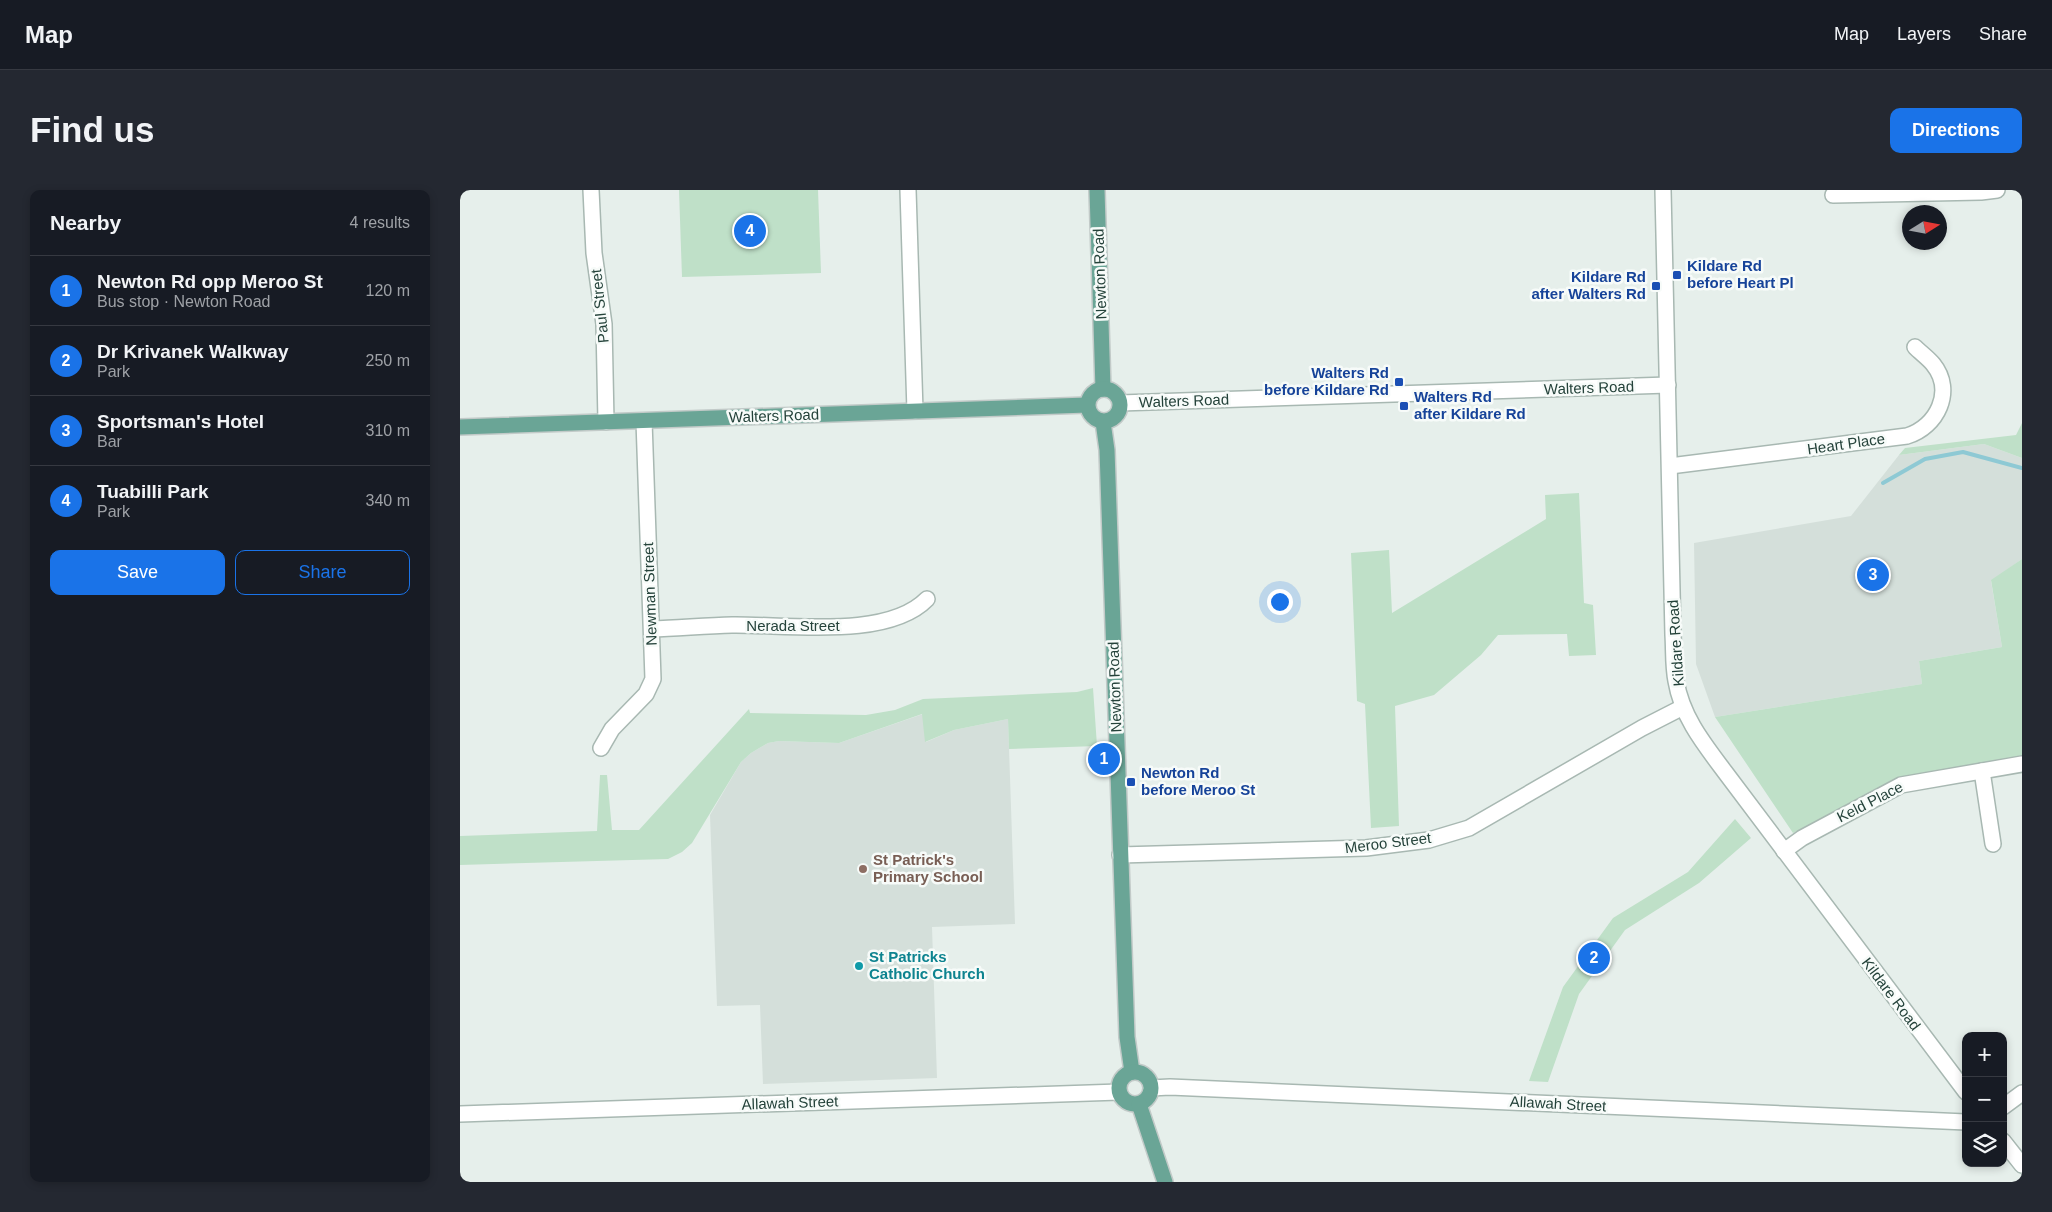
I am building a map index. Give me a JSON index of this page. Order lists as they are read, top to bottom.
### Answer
{
  "streets": {
    "main road": ["Newton Road", "Walters Road"],
    "street": [
      "Paul Street",
      "Heart Place",
      "Newman Street",
      "Nerada Street",
      "Kildare Road",
      "Keld Place",
      "Meroo Street",
      "Allawah Street"
    ]
  },
  "crossings": [
    ["Newton Road", "Walters Road"],
    ["Newton Road", "Meroo Street"],
    ["Newton Road", "Allawah Street"],
    ["Paul Street", "Walters Road"],
    ["Walters Road", "Newman Street"],
    ["Walters Road", "Kildare Road"],
    ["Heart Place", "Kildare Road"],
    ["Newman Street", "Nerada Street"],
    ["Kildare Road", "Keld Place"],
    ["Kildare Road", "Meroo Street"]
  ],
  "places": {
    "transit": [
      "Kildare Rd before Heart Pl",
      "Kildare Rd after Walters Rd",
      "Walters Rd before Kildare Rd",
      "Walters Rd after Kildare Rd",
      "Newton Rd before Meroo St"
    ],
    "other": ["St Patrick's Primary School", "St Patricks Catholic Church"]
  },
  "north": "right",
  "page": {
    "header": "Map",
    "nav": ["Map", "Layers", "Share"],
    "buttons": [
      "Directions",
      ["Save", "Share"]
    ],
    "title": "Find us",
    "heading": ["Nearby", "4 results"],
    "pins": [
      "4",
      "3",
      "1",
      "2"
    ],
    "list": [
      {
        "mark": "1",
        "name": "Newton Rd opp Meroo St",
        "note": "Bus stop · Newton Road",
        "value": "120 m"
      },
      {
        "mark": "2",
        "name": "Dr Krivanek Walkway",
        "note": "Park",
        "value": "250 m"
      },
      {
        "mark": "3",
        "name": "Sportsman's Hotel",
        "note": "Bar",
        "value": "310 m"
      },
      {
        "mark": "4",
        "name": "Tuabilli Park",
        "note": "Park",
        "value": "340 m"
      }
    ],
    "map_buttons": ["+", "−"]
  }
}
